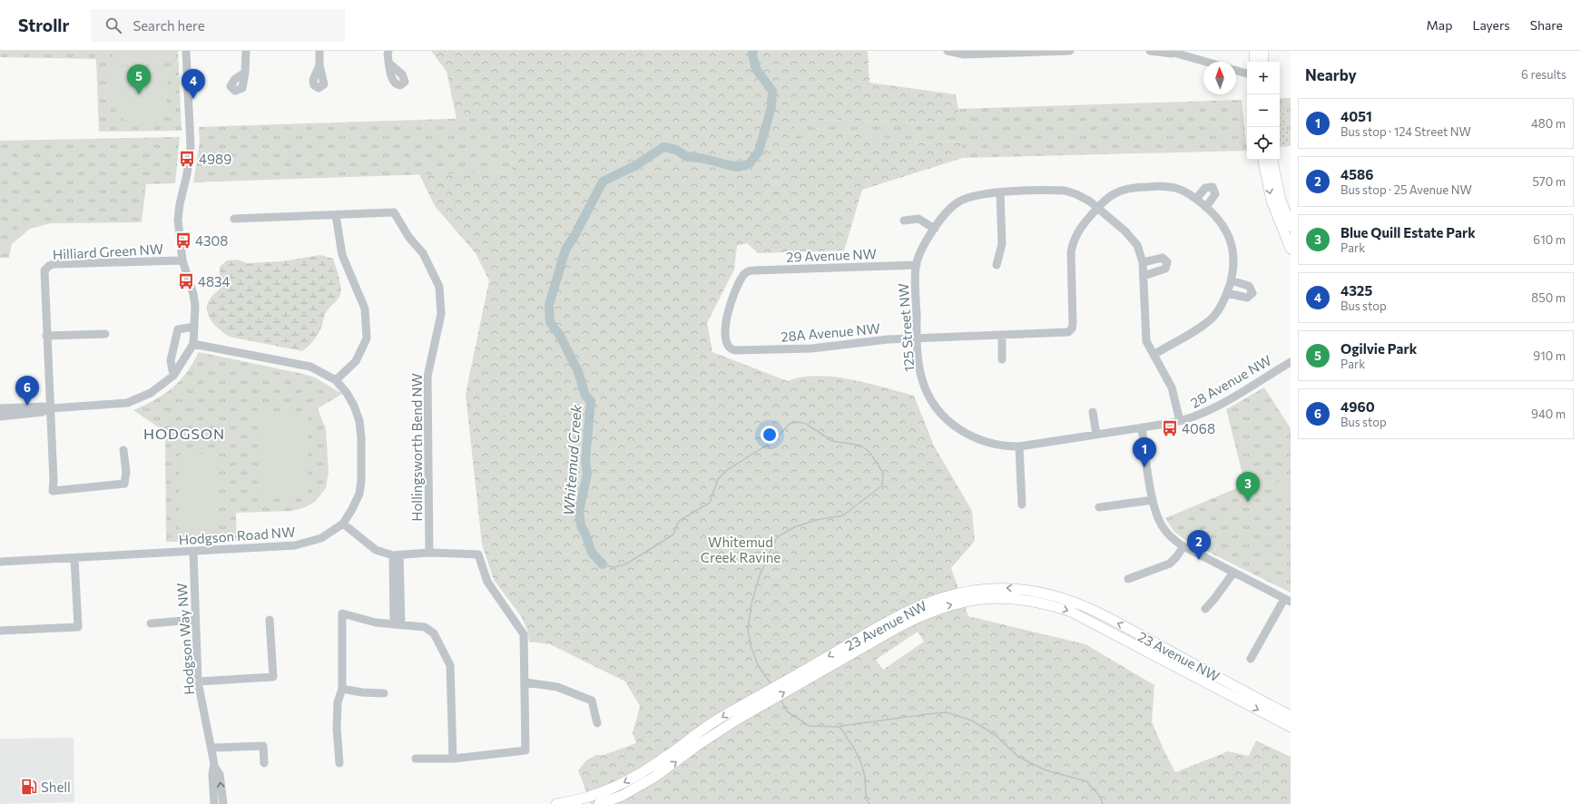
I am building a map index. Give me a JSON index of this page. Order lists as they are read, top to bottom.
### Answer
{
  "streets": {
    "main road": ["23 Avenue NW"],
    "street": [
      "Hilliard Green NW",
      "29 Avenue NW",
      "125 Street NW",
      "28A Avenue NW",
      "28 Avenue NW",
      "Hollingsworth Bend NW",
      "Hodgson Road NW",
      "Hodgson Way NW"
    ]
  },
  "crossings": [
    ["29 Avenue NW", "125 Street NW"],
    ["29 Avenue NW", "28A Avenue NW"],
    ["125 Street NW", "28A Avenue NW"],
    ["125 Street NW", "28 Avenue NW"],
    ["Hodgson Road NW", "Hodgson Way NW"]
  ],
  "districts": ["HODGSON"],
  "water": ["Whitemud Creek"],
  "parks": ["Whitemud Creek Ravine"],
  "places": {
    "bus stop": [
      "4989",
      "4308",
      "4834",
      "4068"
    ],
    "fuel station": ["Shell"]
  },
  "north": "top",
  "page": {
    "header": "Strollr",
    "search": "Search here",
    "nav": ["Map", "Layers", "Share"],
    "heading": ["Nearby", "6 results"],
    "map_buttons": ["+", "−"],
    "pins": [
      "5",
      "4",
      "6",
      "1",
      "3",
      "2"
    ],
    "list": [
      {
        "mark": "1",
        "name": "4051",
        "note": "Bus stop · 124 Street NW",
        "value": "480 m"
      },
      {
        "mark": "2",
        "name": "4586",
        "note": "Bus stop · 25 Avenue NW",
        "value": "570 m"
      },
      {
        "mark": "3",
        "name": "Blue Quill Estate Park",
        "note": "Park",
        "value": "610 m"
      },
      {
        "mark": "4",
        "name": "4325",
        "note": "Bus stop",
        "value": "850 m"
      },
      {
        "mark": "5",
        "name": "Ogilvie Park",
        "note": "Park",
        "value": "910 m"
      },
      {
        "mark": "6",
        "name": "4960",
        "note": "Bus stop",
        "value": "940 m"
      }
    ]
  }
}
